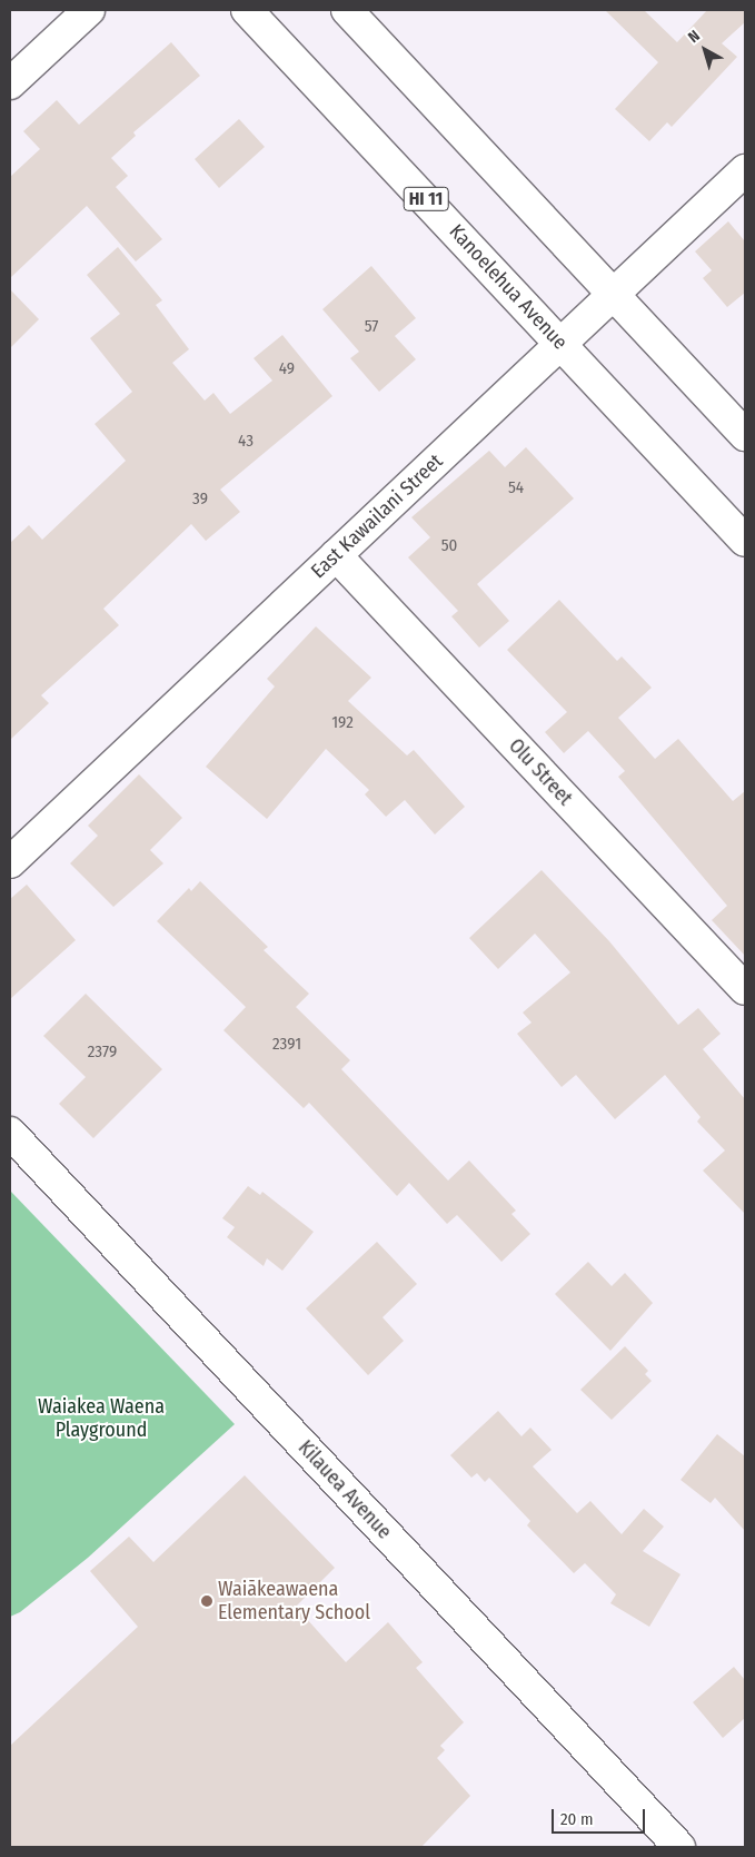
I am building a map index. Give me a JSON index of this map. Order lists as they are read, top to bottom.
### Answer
{
  "streets": {
    "main road": [
      "HI 11",
      "Kanoelehua Avenue",
      "East Kawailani Street",
      "Olu Street",
      "Kilauea Avenue"
    ]
  },
  "crossings": [
    ["Kanoelehua Avenue", "East Kawailani Street"],
    ["East Kawailani Street", "Olu Street"]
  ],
  "parks": ["Waiakea Waena Playground"],
  "places": ["Waiākeawaena Elementary School"],
  "house_numbers": [
    "57",
    "49",
    "43",
    "54",
    "39",
    "50",
    "192",
    "2391",
    "2379"
  ],
  "scale_bar": "20 m",
  "north": "top left"
}
